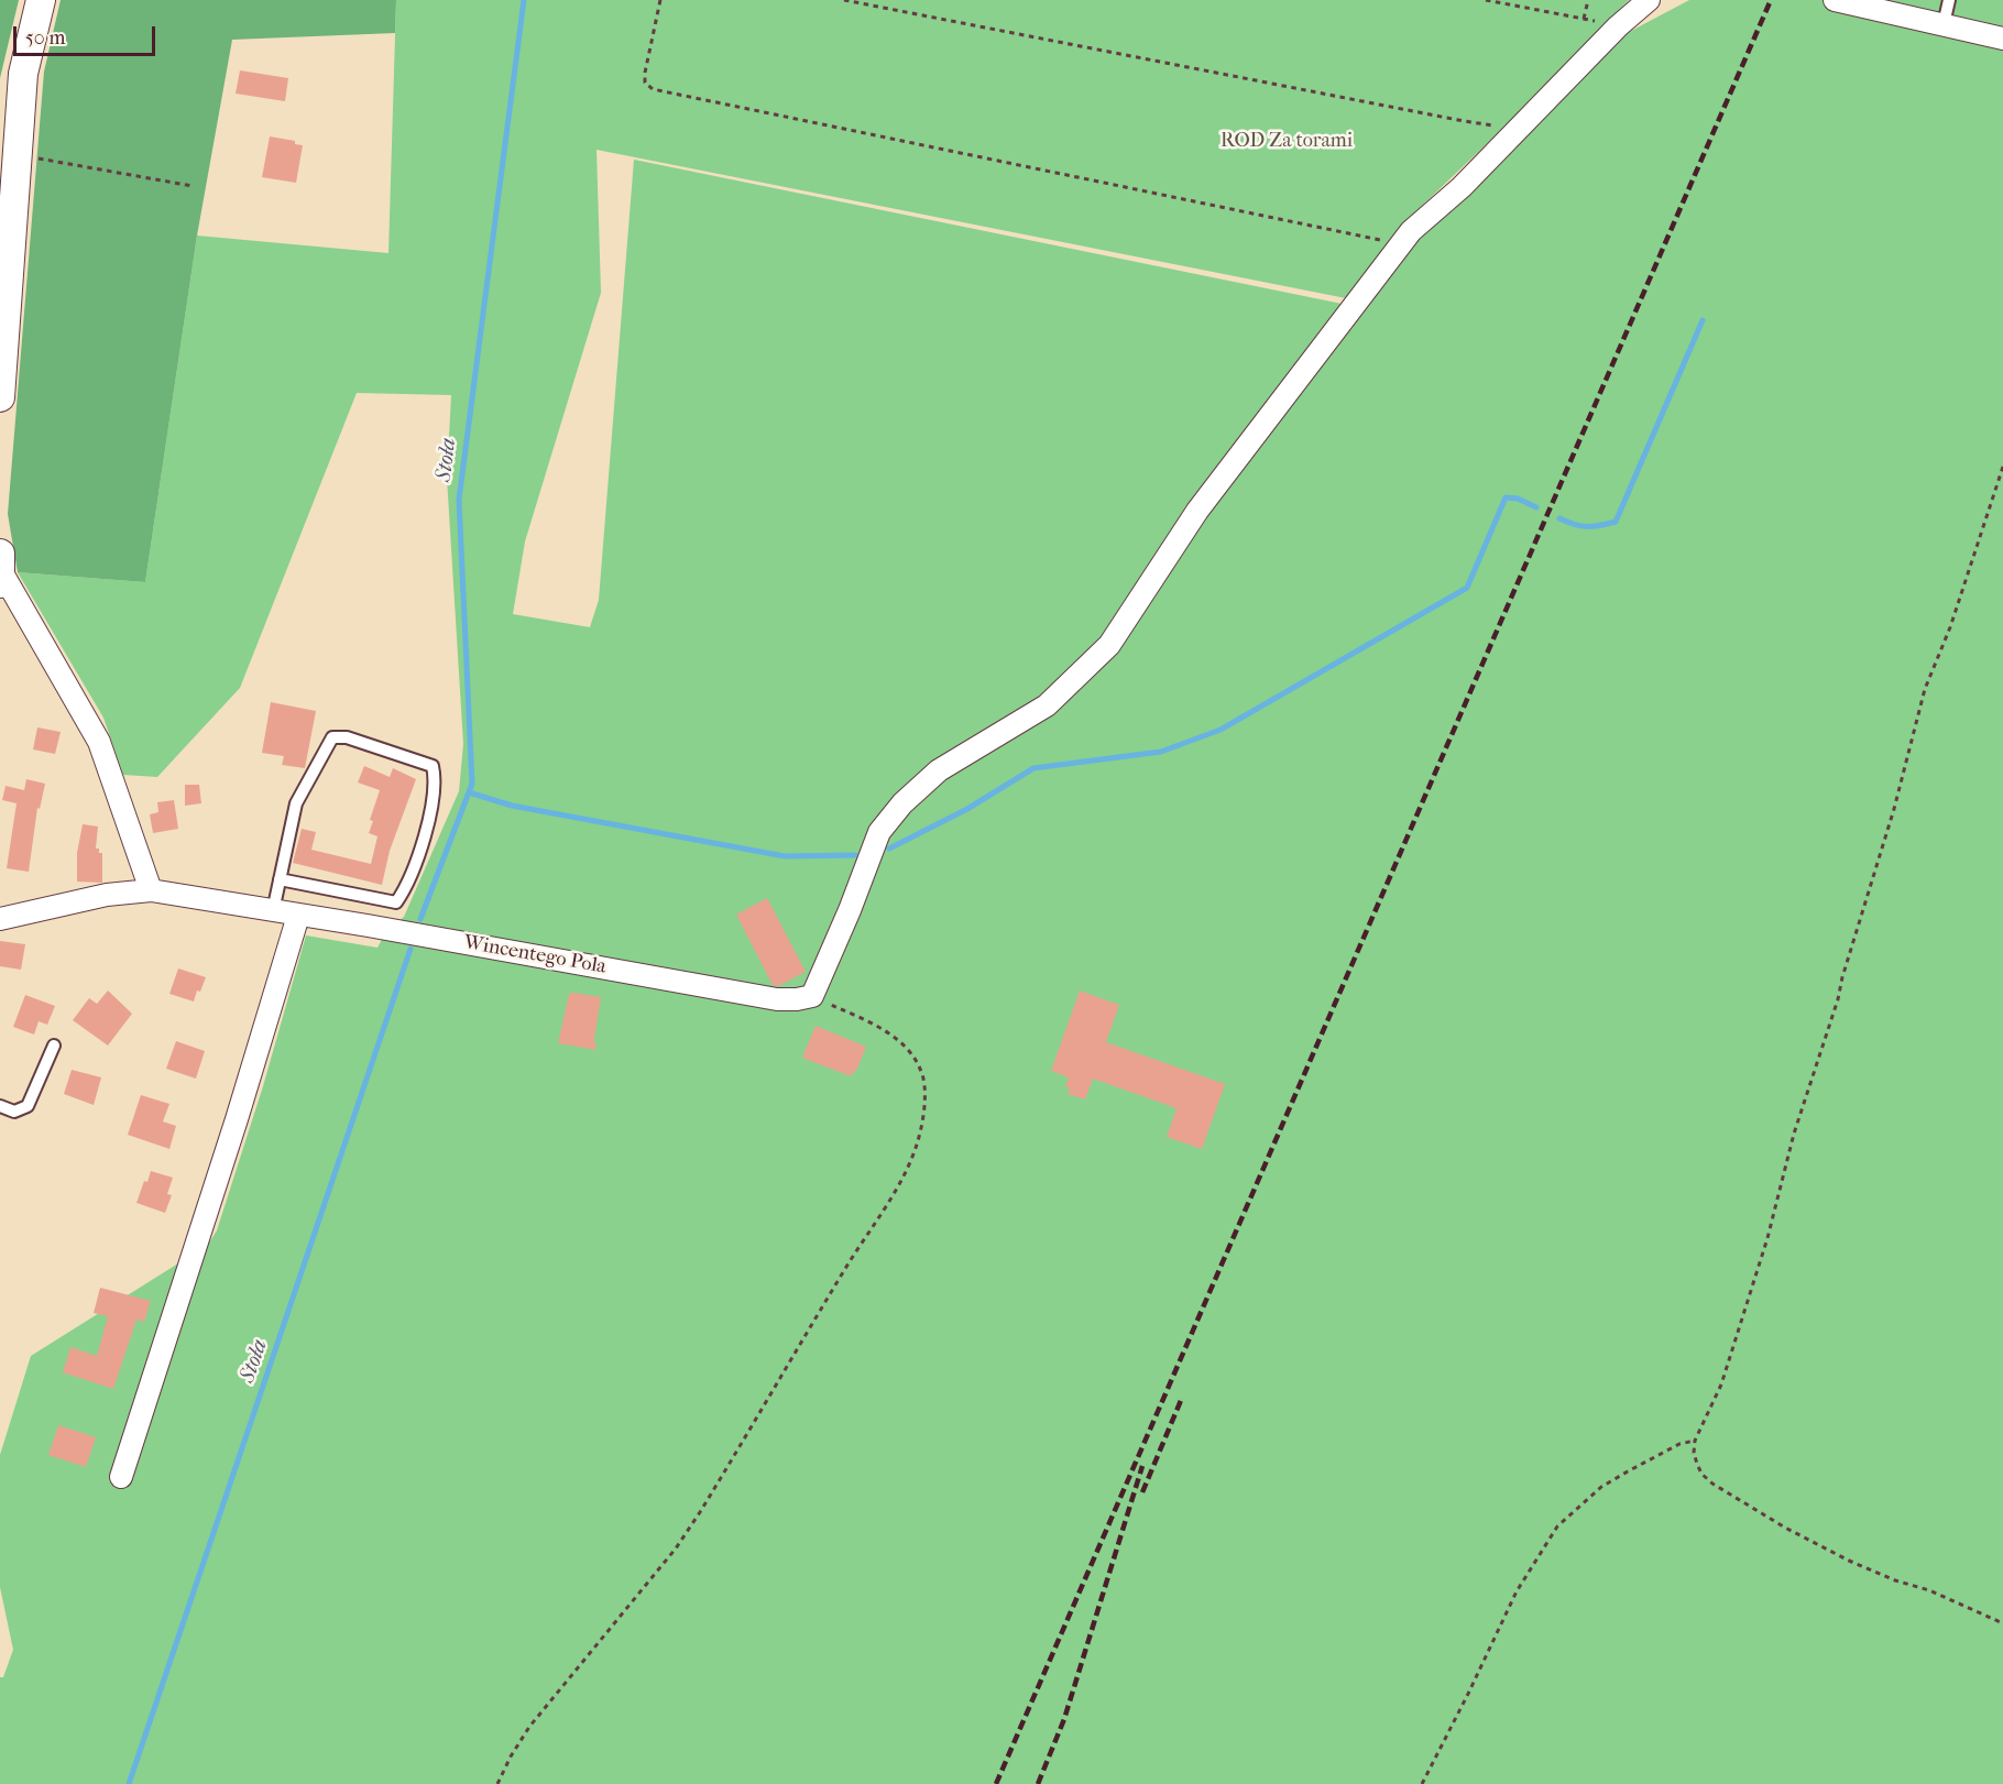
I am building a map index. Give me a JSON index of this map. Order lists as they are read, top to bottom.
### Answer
{
  "streets": {
    "street": ["Wincentego Pola"]
  },
  "water": ["Stoła"],
  "parks": ["ROD Za torami"],
  "scale_bar": "50 m"
}
